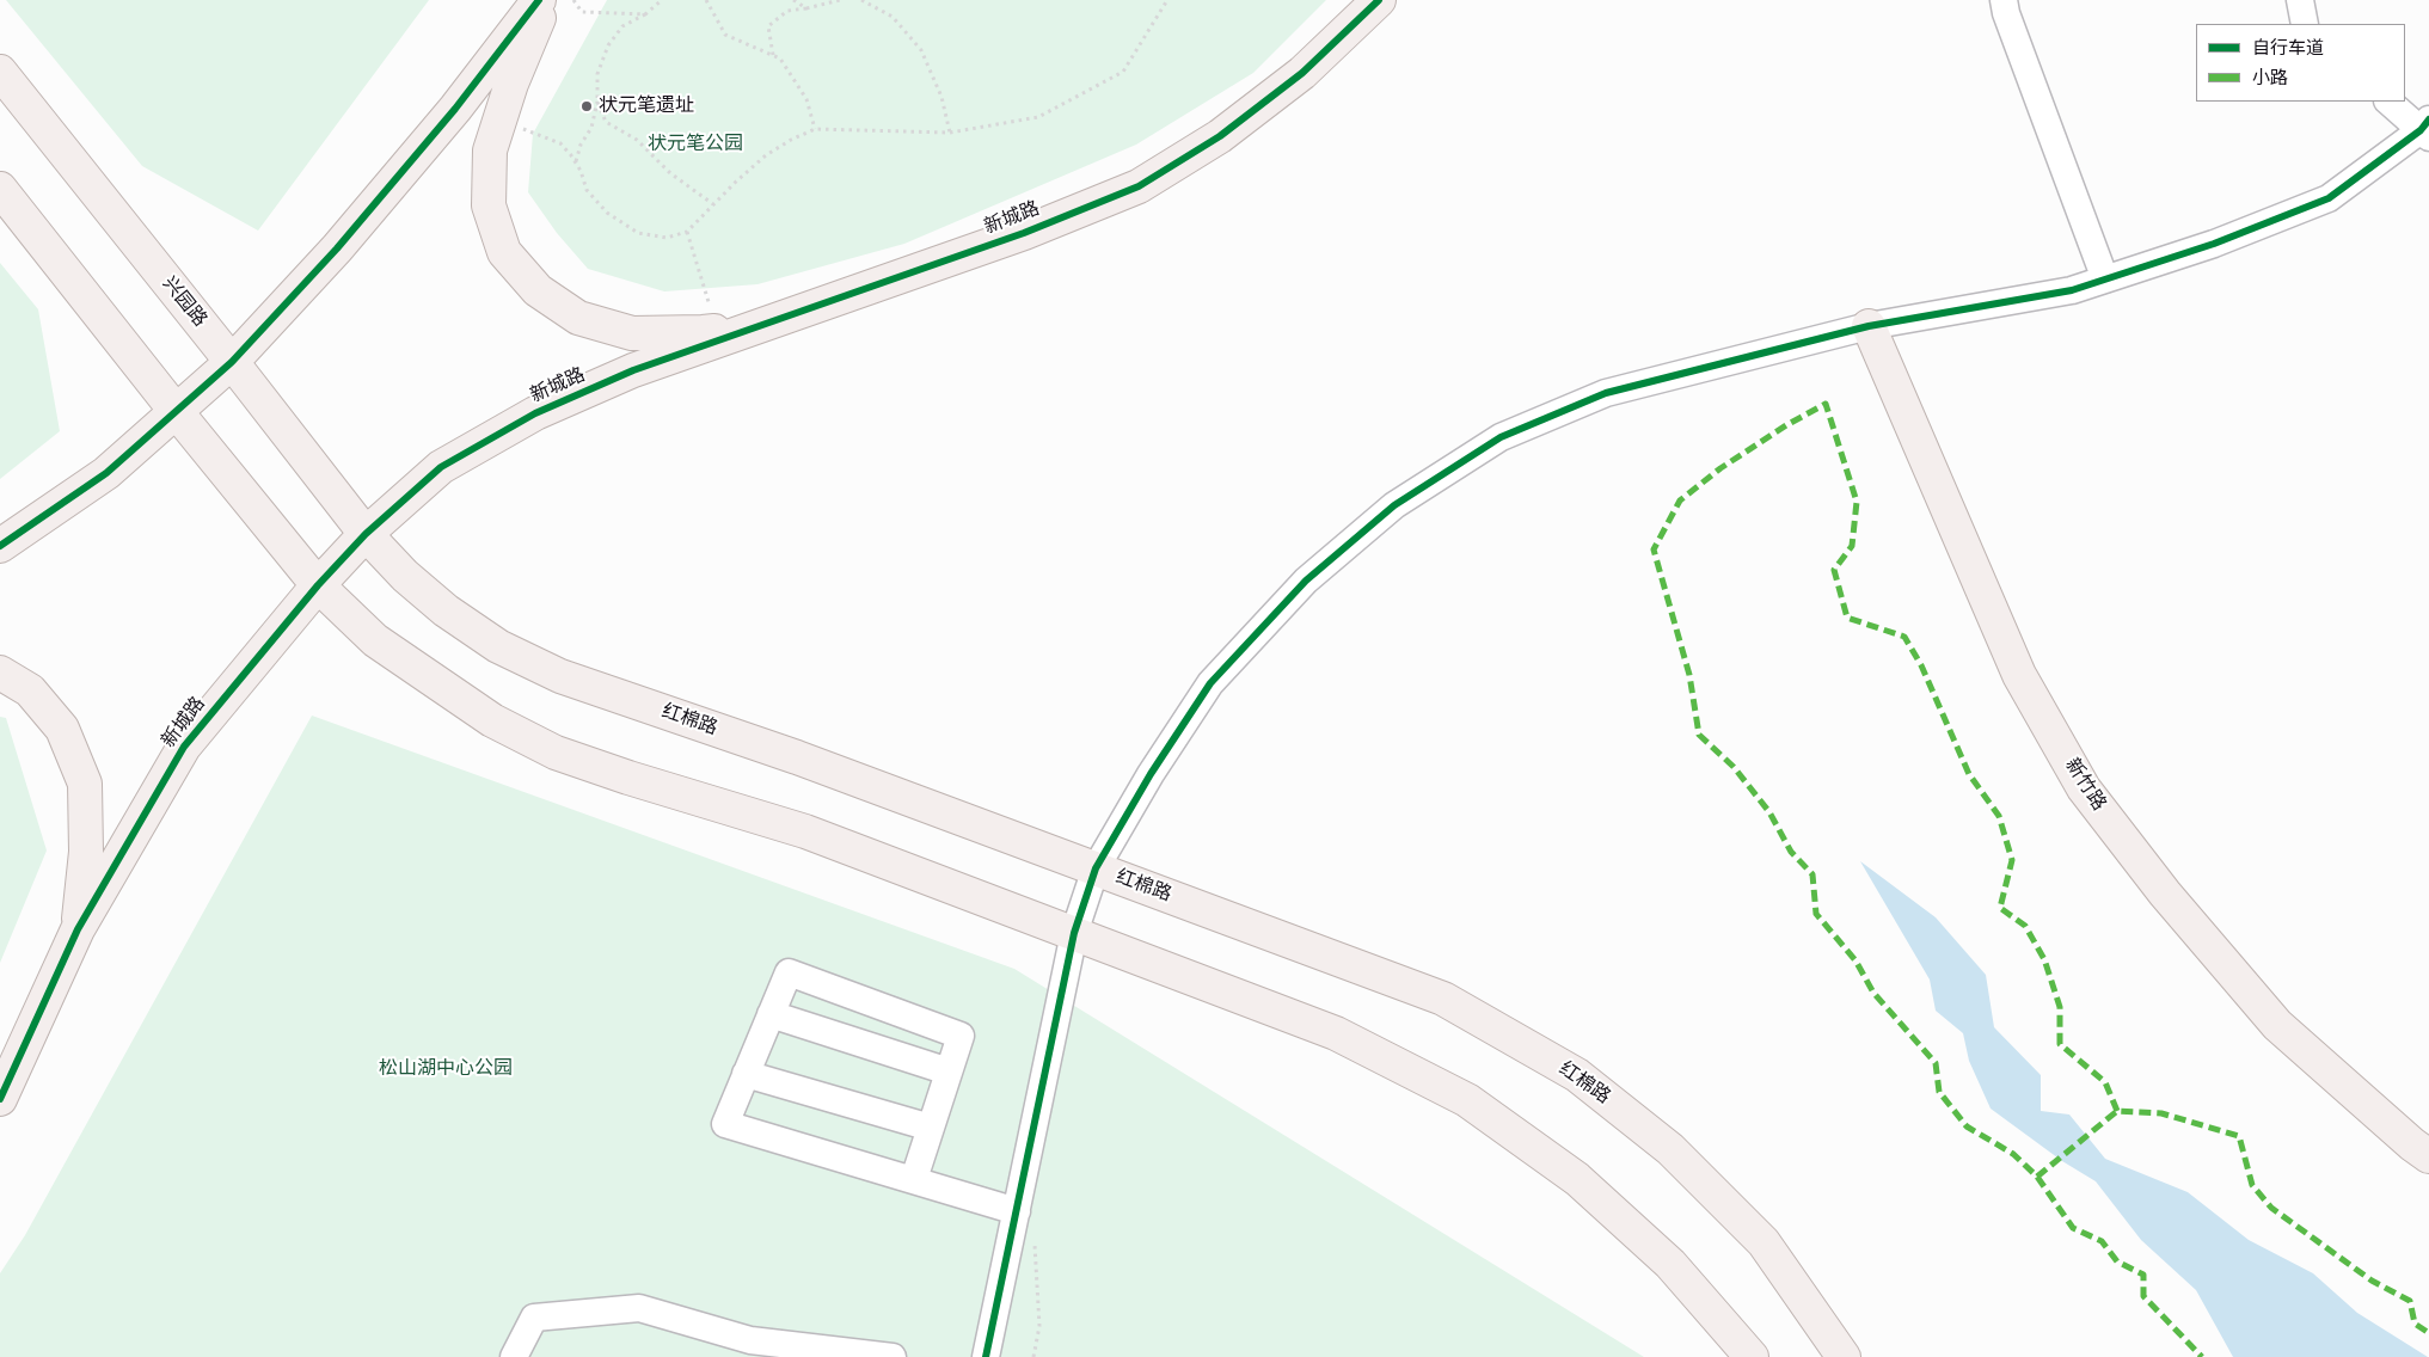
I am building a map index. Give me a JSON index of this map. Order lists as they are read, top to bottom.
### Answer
{
  "streets": {
    "main road": [
      "新城路",
      "兴园路",
      "红棉路",
      "新竹路"
    ]
  },
  "crossings": [
    ["新城路", "兴园路"],
    ["新城路", "红棉路"],
    ["兴园路", "红棉路"]
  ],
  "parks": ["状元笔公园", "松山湖中心公园"],
  "places": ["状元笔遗址"],
  "legend": ["自行车道", "小路"]
}
